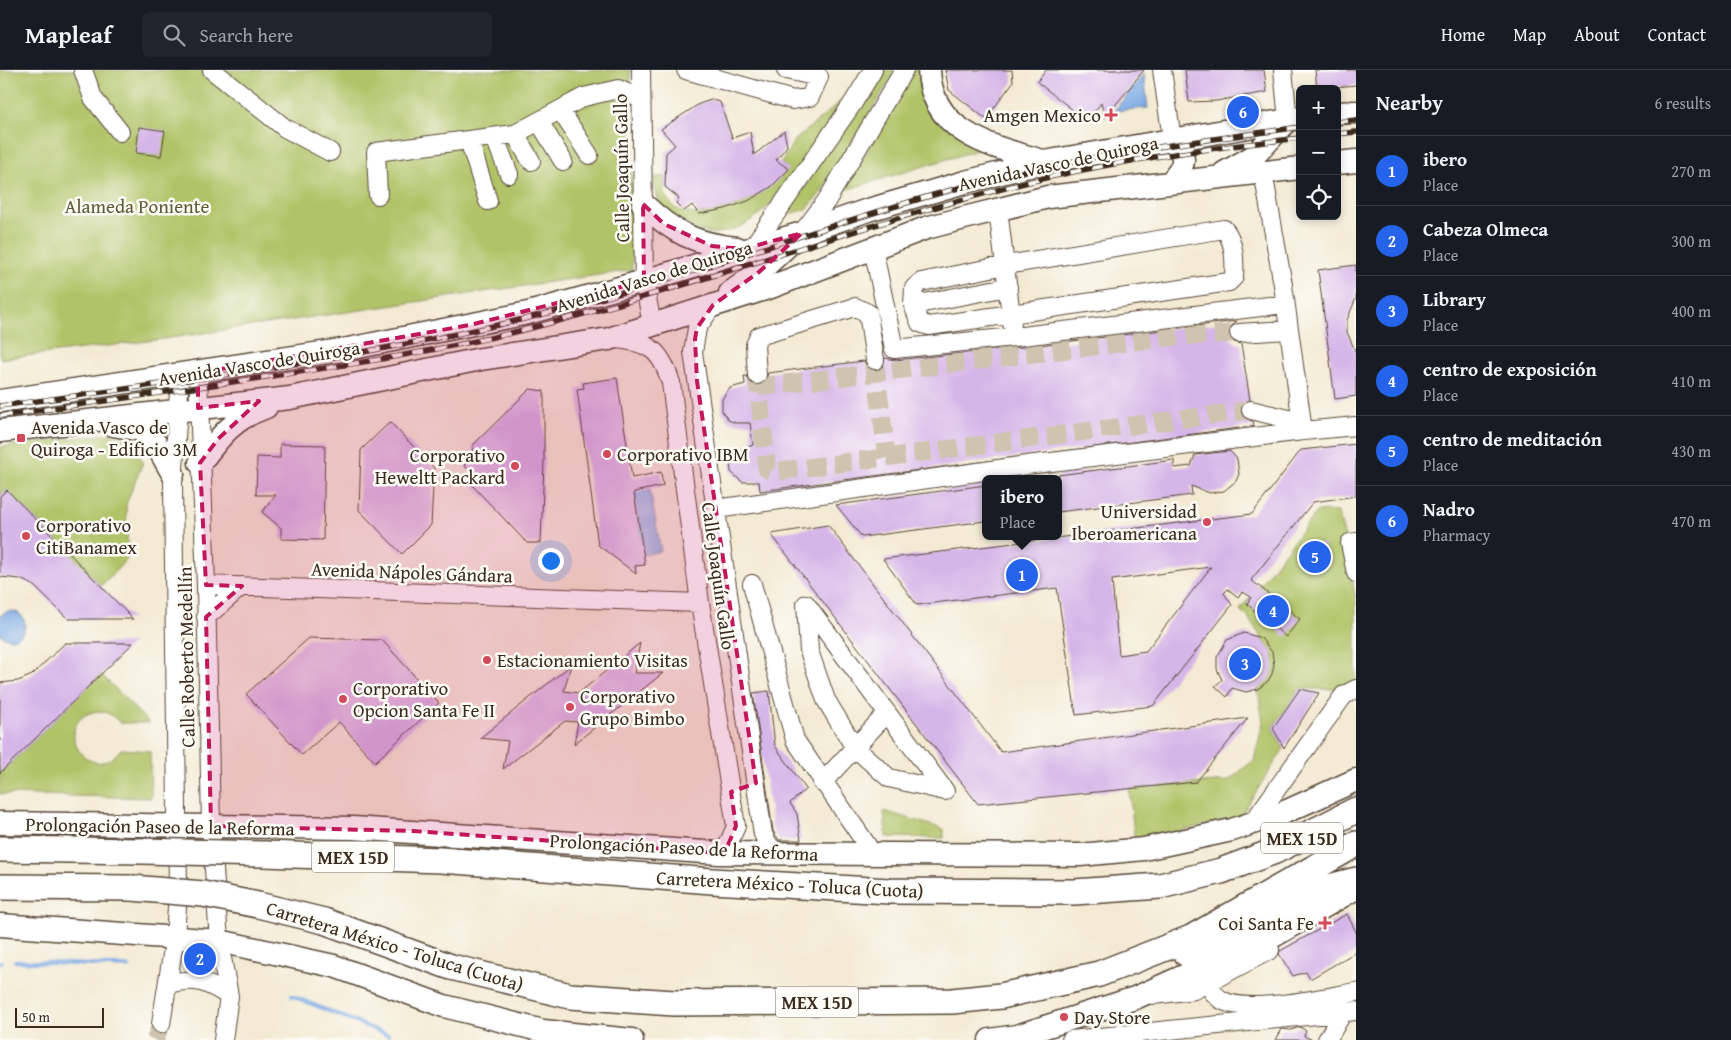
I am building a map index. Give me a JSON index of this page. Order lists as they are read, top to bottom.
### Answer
{
  "streets": {
    "highway": ["MEX 15D", "Carretera México - Toluca (Cuota)"],
    "main road": ["Avenida Vasco de Quiroga", "Prolongación Paseo de la Reforma"],
    "street": ["Calle Joaquín Gallo", "Avenida Nápoles Gándara", "Calle Roberto Medellín"]
  },
  "crossings": [
    ["Avenida Vasco de Quiroga", "Calle Joaquín Gallo"],
    ["Avenida Vasco de Quiroga", "Calle Roberto Medellín"],
    ["Calle Joaquín Gallo", "Avenida Nápoles Gándara"],
    ["Calle Joaquín Gallo", "Prolongación Paseo de la Reforma"],
    ["Avenida Nápoles Gándara", "Calle Roberto Medellín"],
    ["Calle Roberto Medellín", "Prolongación Paseo de la Reforma"]
  ],
  "parks": ["Alameda Poniente"],
  "places": {
    "health": ["Amgen Mexico", "Coi Santa Fe"],
    "transit": ["Avenida Vasco de Quiroga - Edificio 3M"],
    "other": [
      "Corporativo IBM",
      "Corporativo Heweltt Packard",
      "Universidad Iberoamericana",
      "Corporativo CitiBanamex",
      "Estacionamiento Visitas",
      "Corporativo Opcion Santa Fe II",
      "Corporativo Grupo Bimbo",
      "Day Store"
    ]
  },
  "scale_bar": "50 m",
  "page": {
    "header": "Mapleaf",
    "search": "Search here",
    "nav": [
      "Home",
      "Map",
      "About",
      "Contact"
    ],
    "heading": ["Nearby", "6 results"],
    "map_buttons": ["+", "−"],
    "pins": [
      "6",
      "5",
      "1",
      "4",
      "3",
      "2"
    ],
    "list": [
      {
        "mark": "1",
        "name": "ibero",
        "note": "Place",
        "value": "270 m"
      },
      {
        "mark": "2",
        "name": "Cabeza Olmeca",
        "note": "Place",
        "value": "300 m"
      },
      {
        "mark": "3",
        "name": "Library",
        "note": "Place",
        "value": "400 m"
      },
      {
        "mark": "4",
        "name": "centro de exposición",
        "note": "Place",
        "value": "410 m"
      },
      {
        "mark": "5",
        "name": "centro de meditación",
        "note": "Place",
        "value": "430 m"
      },
      {
        "mark": "6",
        "name": "Nadro",
        "note": "Pharmacy",
        "value": "470 m"
      }
    ],
    "popup": ["ibero", "Place"],
    "scale": "50 m"
  }
}
